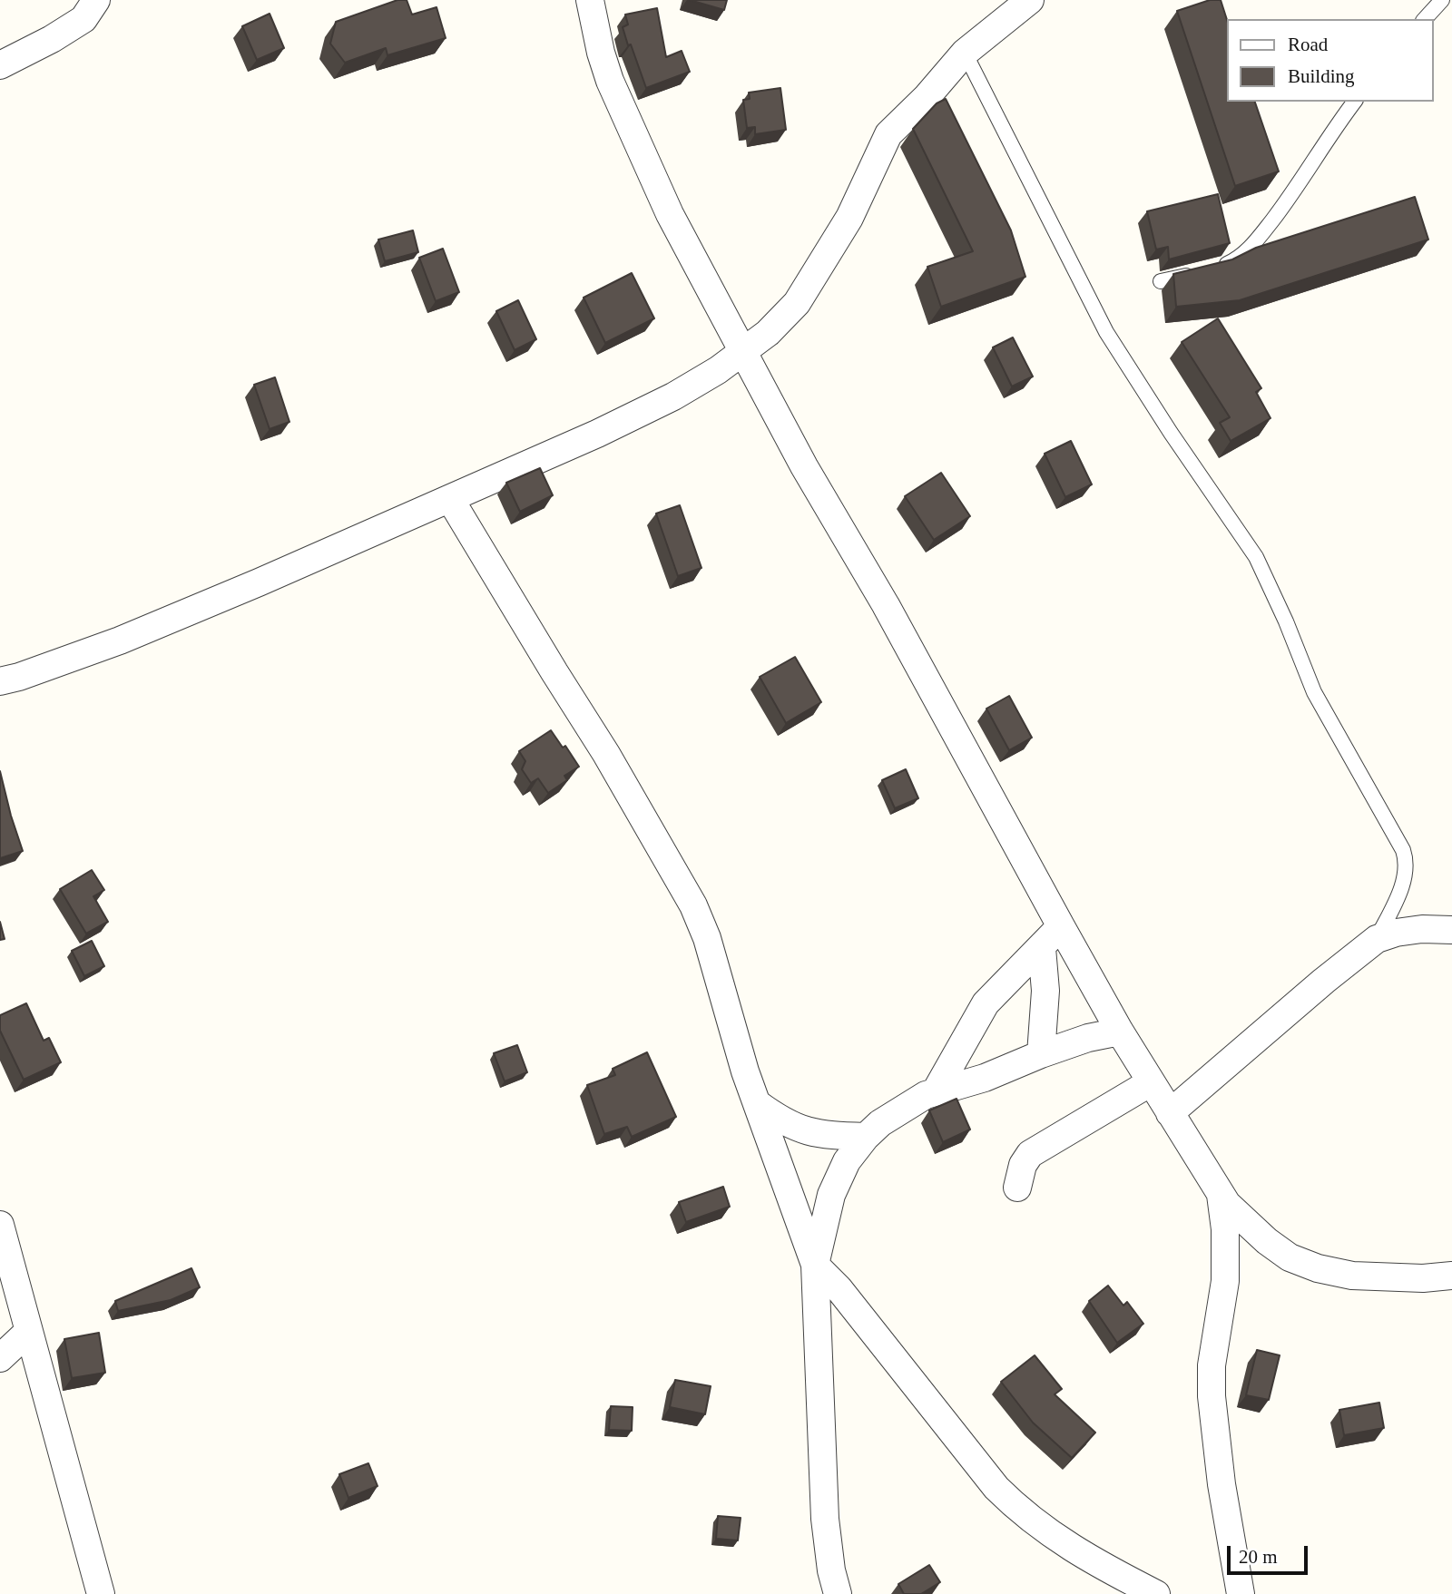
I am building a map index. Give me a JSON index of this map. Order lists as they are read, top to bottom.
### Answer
{
  "legend": ["Road", "Building"],
  "scale_bar": "20 m"
}
